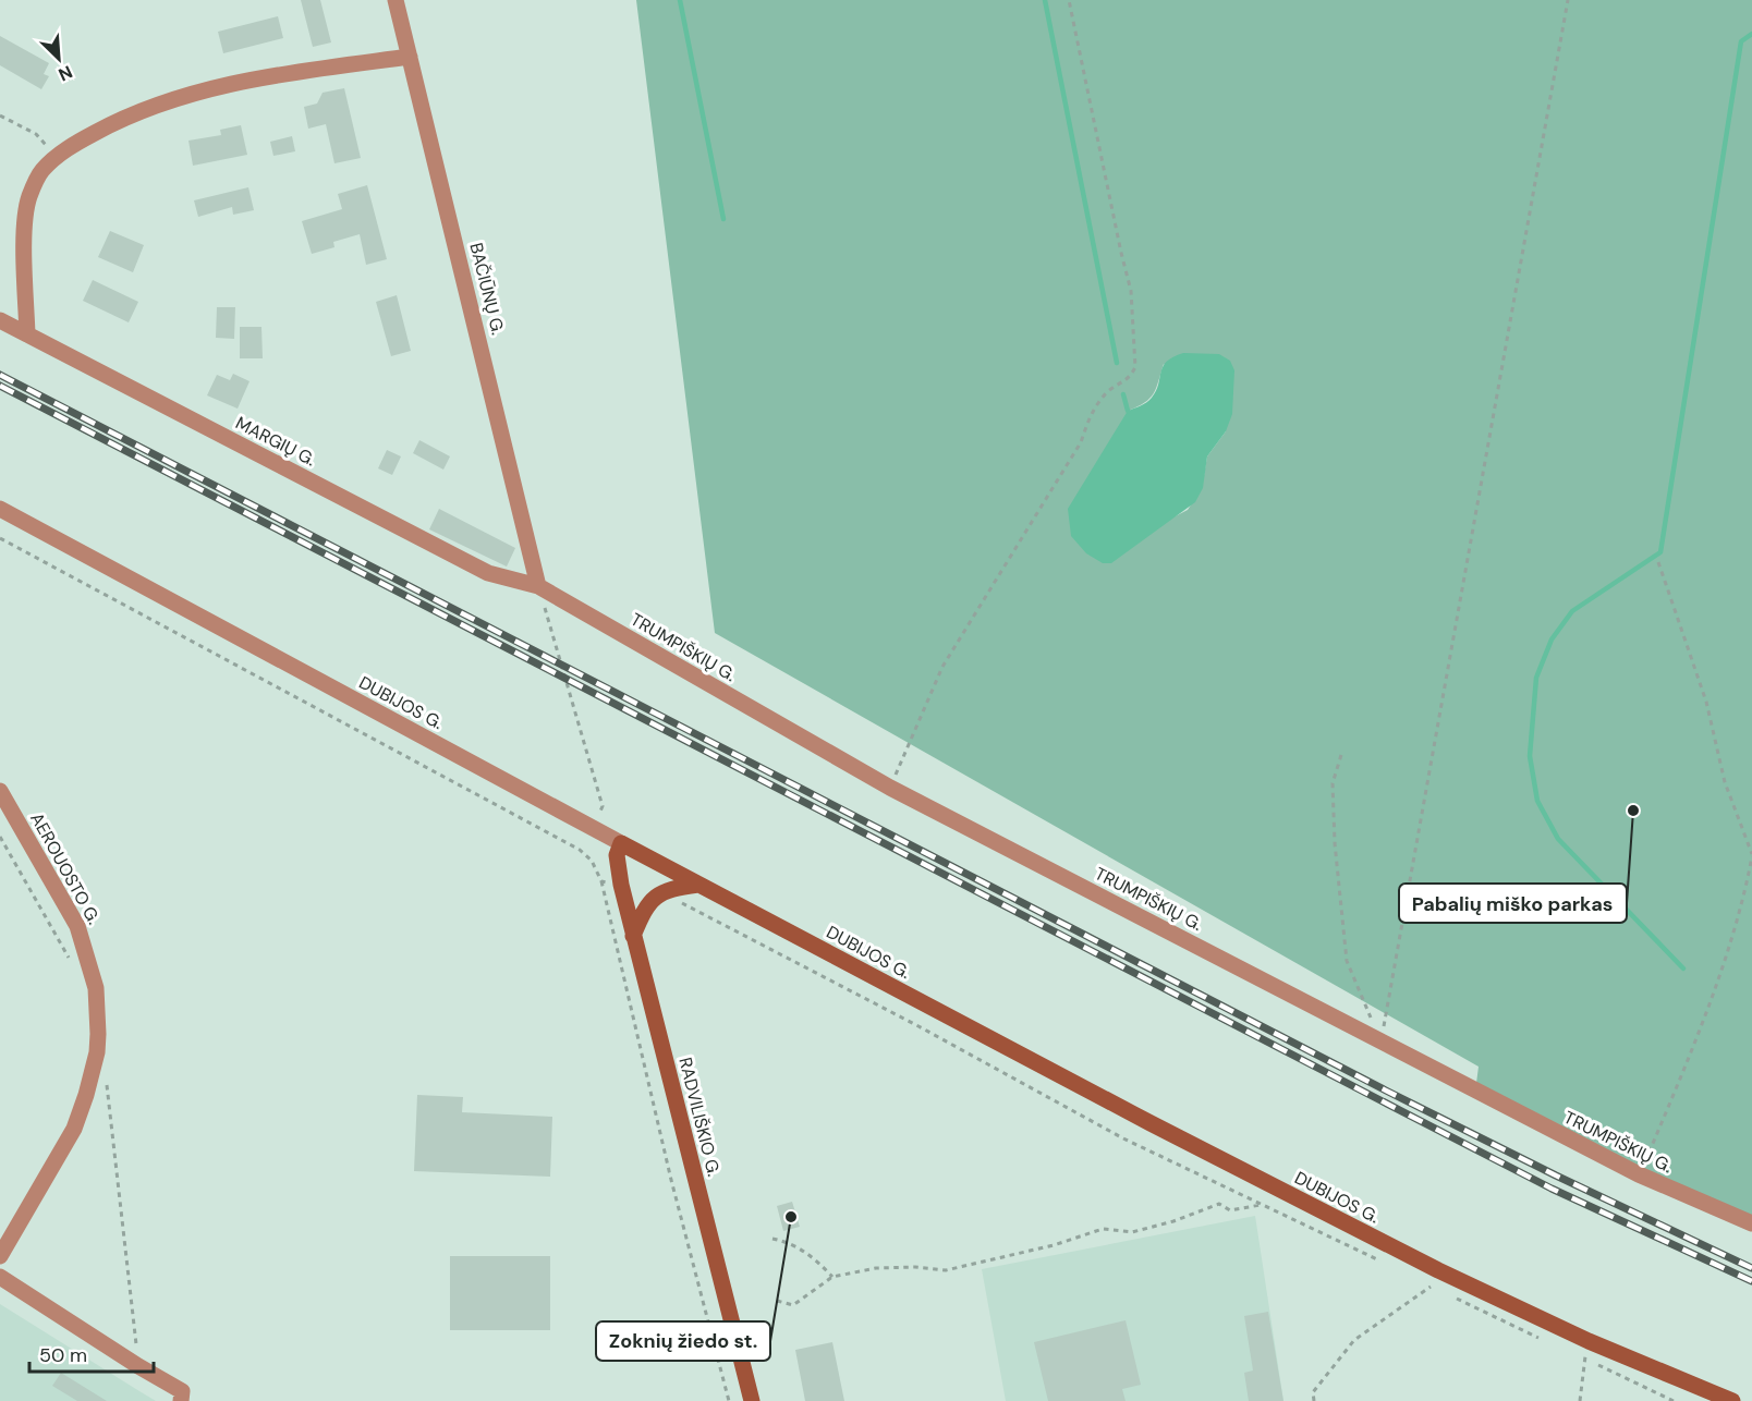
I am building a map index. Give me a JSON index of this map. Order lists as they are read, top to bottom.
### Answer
{
  "streets": {
    "main road": ["DUBIJOS G.", "RADVILIŠKIO G."],
    "street": [
      "BAČIŪNŲ G.",
      "MARGIŲ G.",
      "TRUMPIŠKIŲ G.",
      "AEROUOSTO G."
    ]
  },
  "crossings": [
    ["BAČIŪNŲ G.", "MARGIŲ G."],
    ["BAČIŪNŲ G.", "TRUMPIŠKIŲ G."],
    ["MARGIŲ G.", "TRUMPIŠKIŲ G."],
    ["DUBIJOS G.", "RADVILIŠKIO G."]
  ],
  "places": ["Pabalių miško parkas", "Zoknių žiedo st."],
  "scale_bar": "50 m",
  "north": "bottom right"
}
